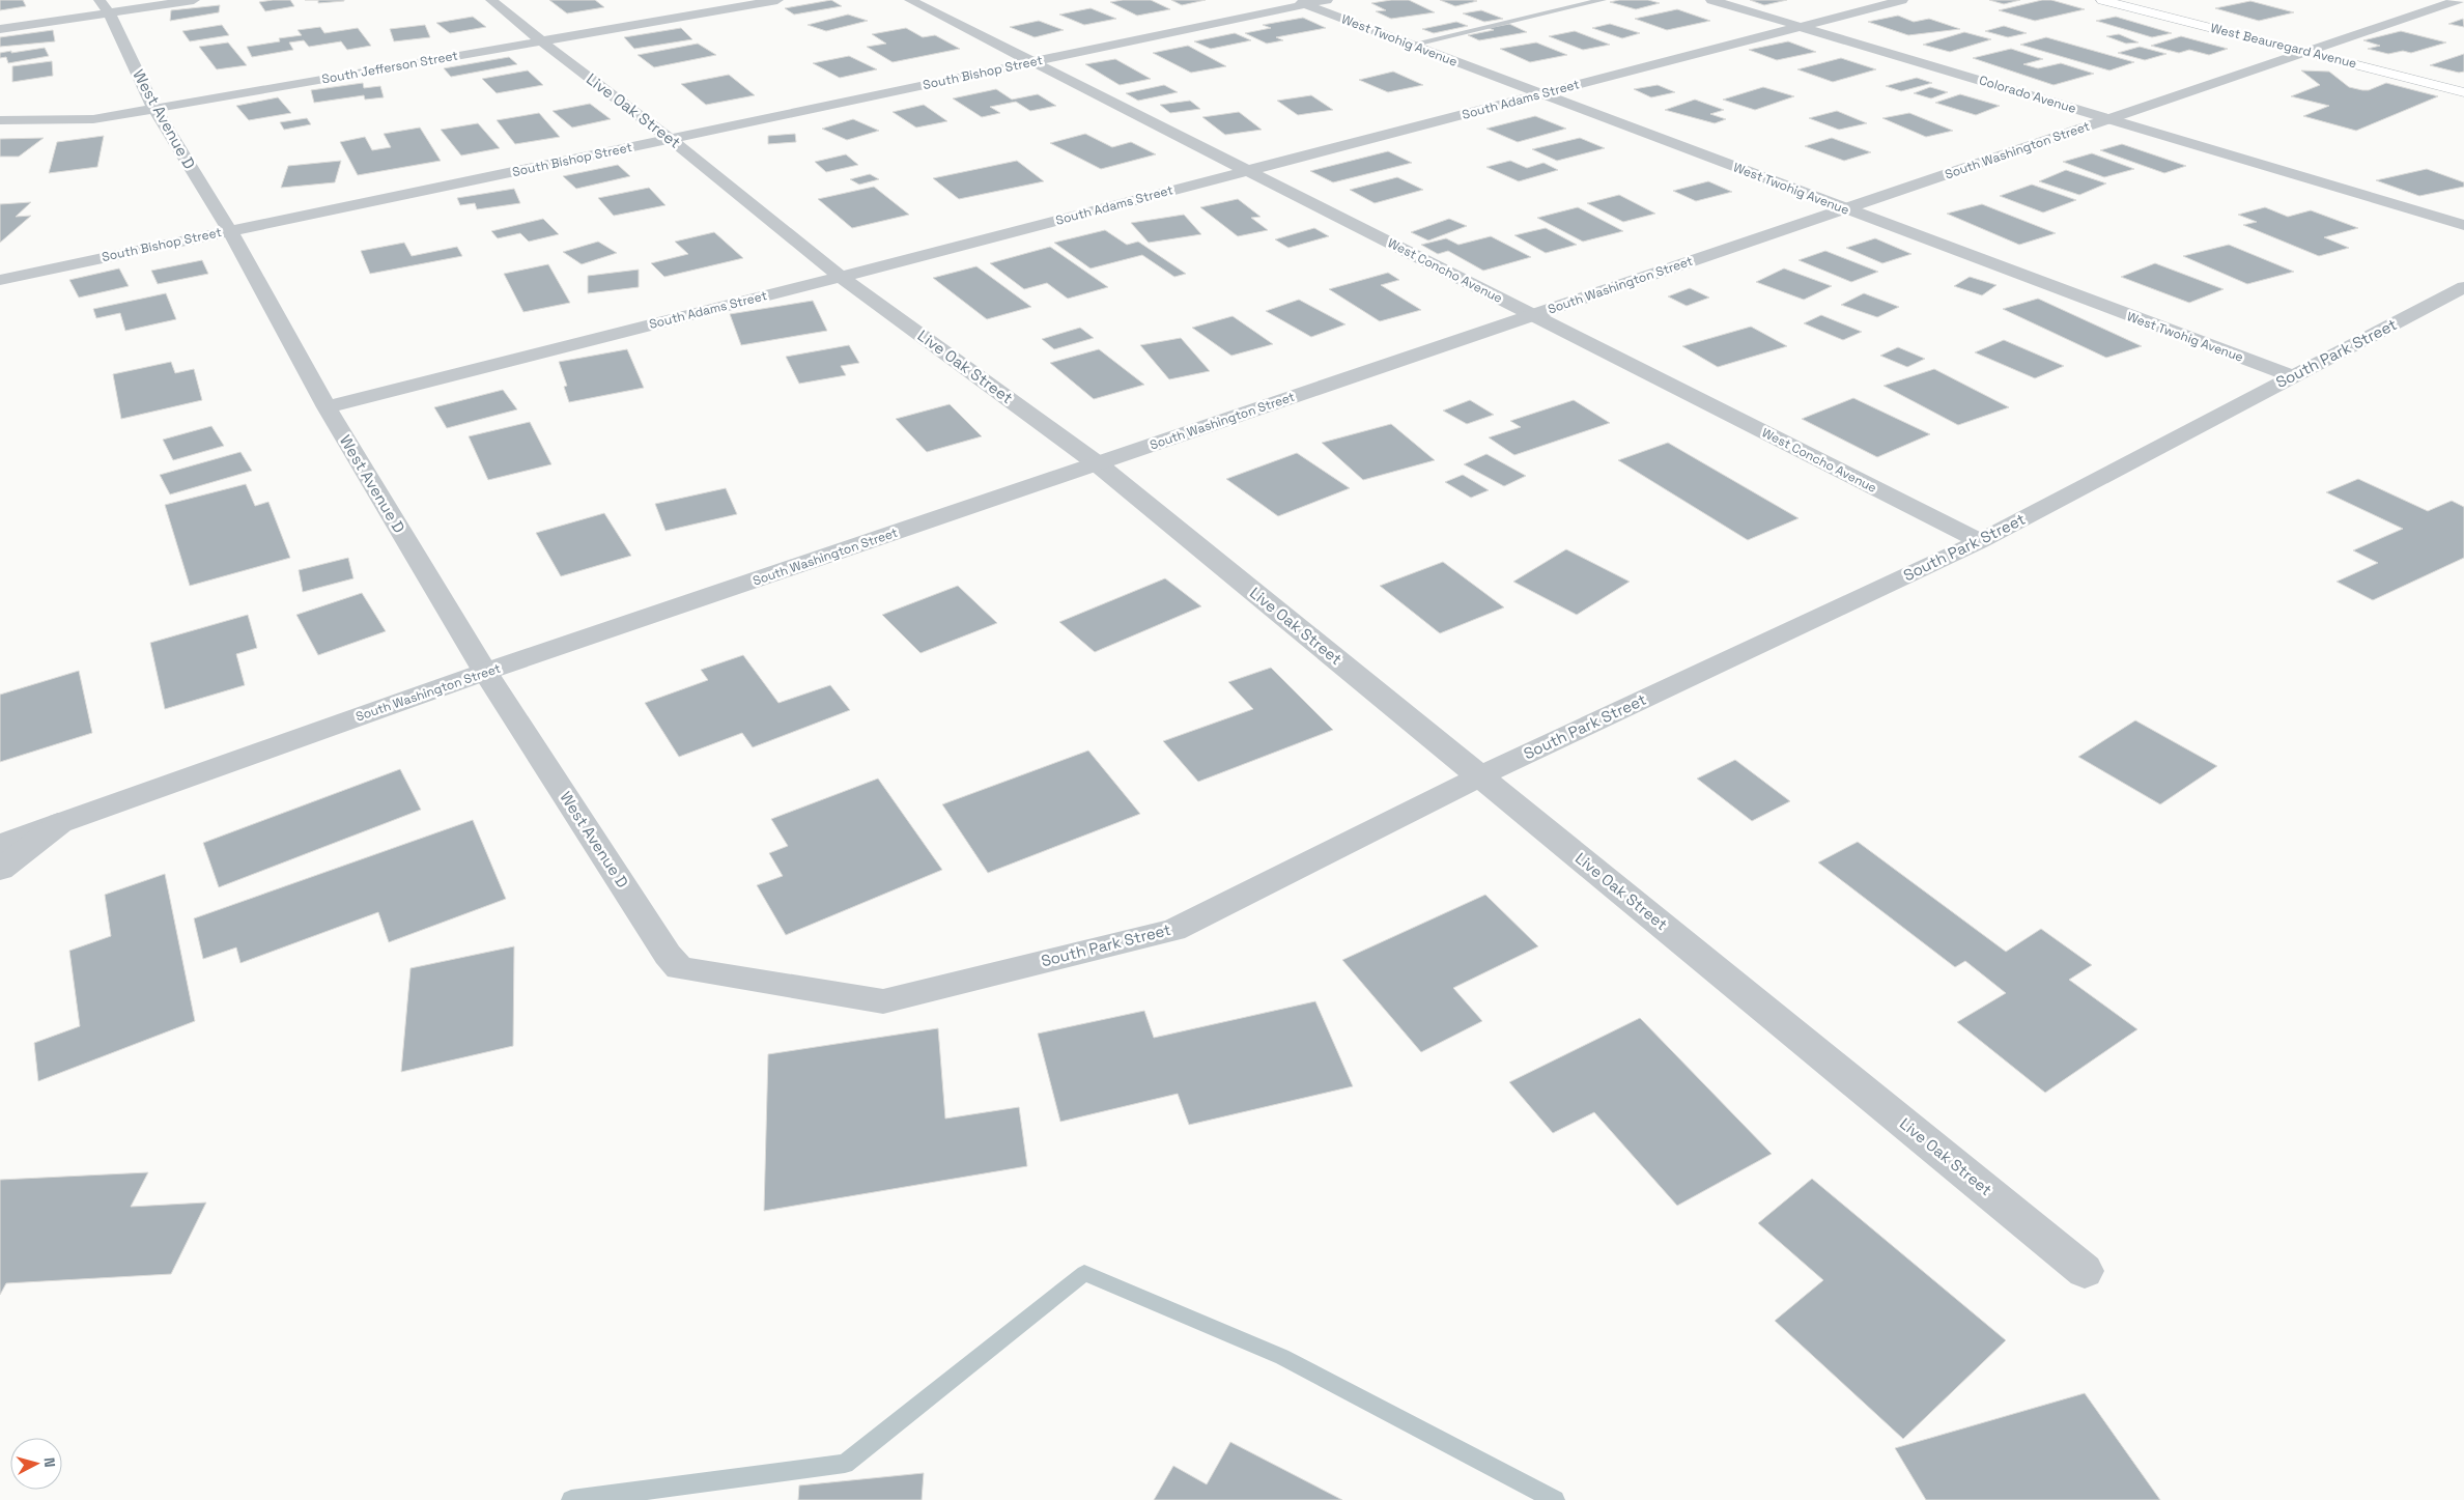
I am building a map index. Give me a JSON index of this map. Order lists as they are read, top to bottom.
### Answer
{
  "streets": {
    "main road": ["West Beauregard Avenue"],
    "street": [
      "West Twohig Avenue",
      "South Jefferson Street",
      "South Bishop Street",
      "Colorado Avenue",
      "South Adams Street",
      "Live Oak Street",
      "West Avenue D",
      "South Washington Street",
      "West Concho Avenue",
      "South Park Street"
    ]
  },
  "crossings": [
    ["West Twohig Avenue", "South Bishop Street"],
    ["West Twohig Avenue", "South Adams Street"],
    ["West Twohig Avenue", "South Washington Street"],
    ["West Twohig Avenue", "South Park Street"],
    ["West Beauregard Avenue", "South Washington Street"],
    ["South Jefferson Street", "Live Oak Street"],
    ["South Jefferson Street", "West Avenue D"],
    ["South Bishop Street", "Live Oak Street"],
    ["South Bishop Street", "West Avenue D"],
    ["South Bishop Street", "West Concho Avenue"],
    ["Colorado Avenue", "South Adams Street"],
    ["Colorado Avenue", "South Washington Street"],
    ["South Adams Street", "Live Oak Street"],
    ["South Adams Street", "West Avenue D"],
    ["South Adams Street", "West Concho Avenue"],
    ["Live Oak Street", "South Washington Street"],
    ["Live Oak Street", "South Park Street"],
    ["West Avenue D", "South Washington Street"],
    ["West Avenue D", "South Park Street"],
    ["South Washington Street", "West Concho Avenue"],
    ["West Concho Avenue", "South Park Street"]
  ],
  "north": "right"
}
